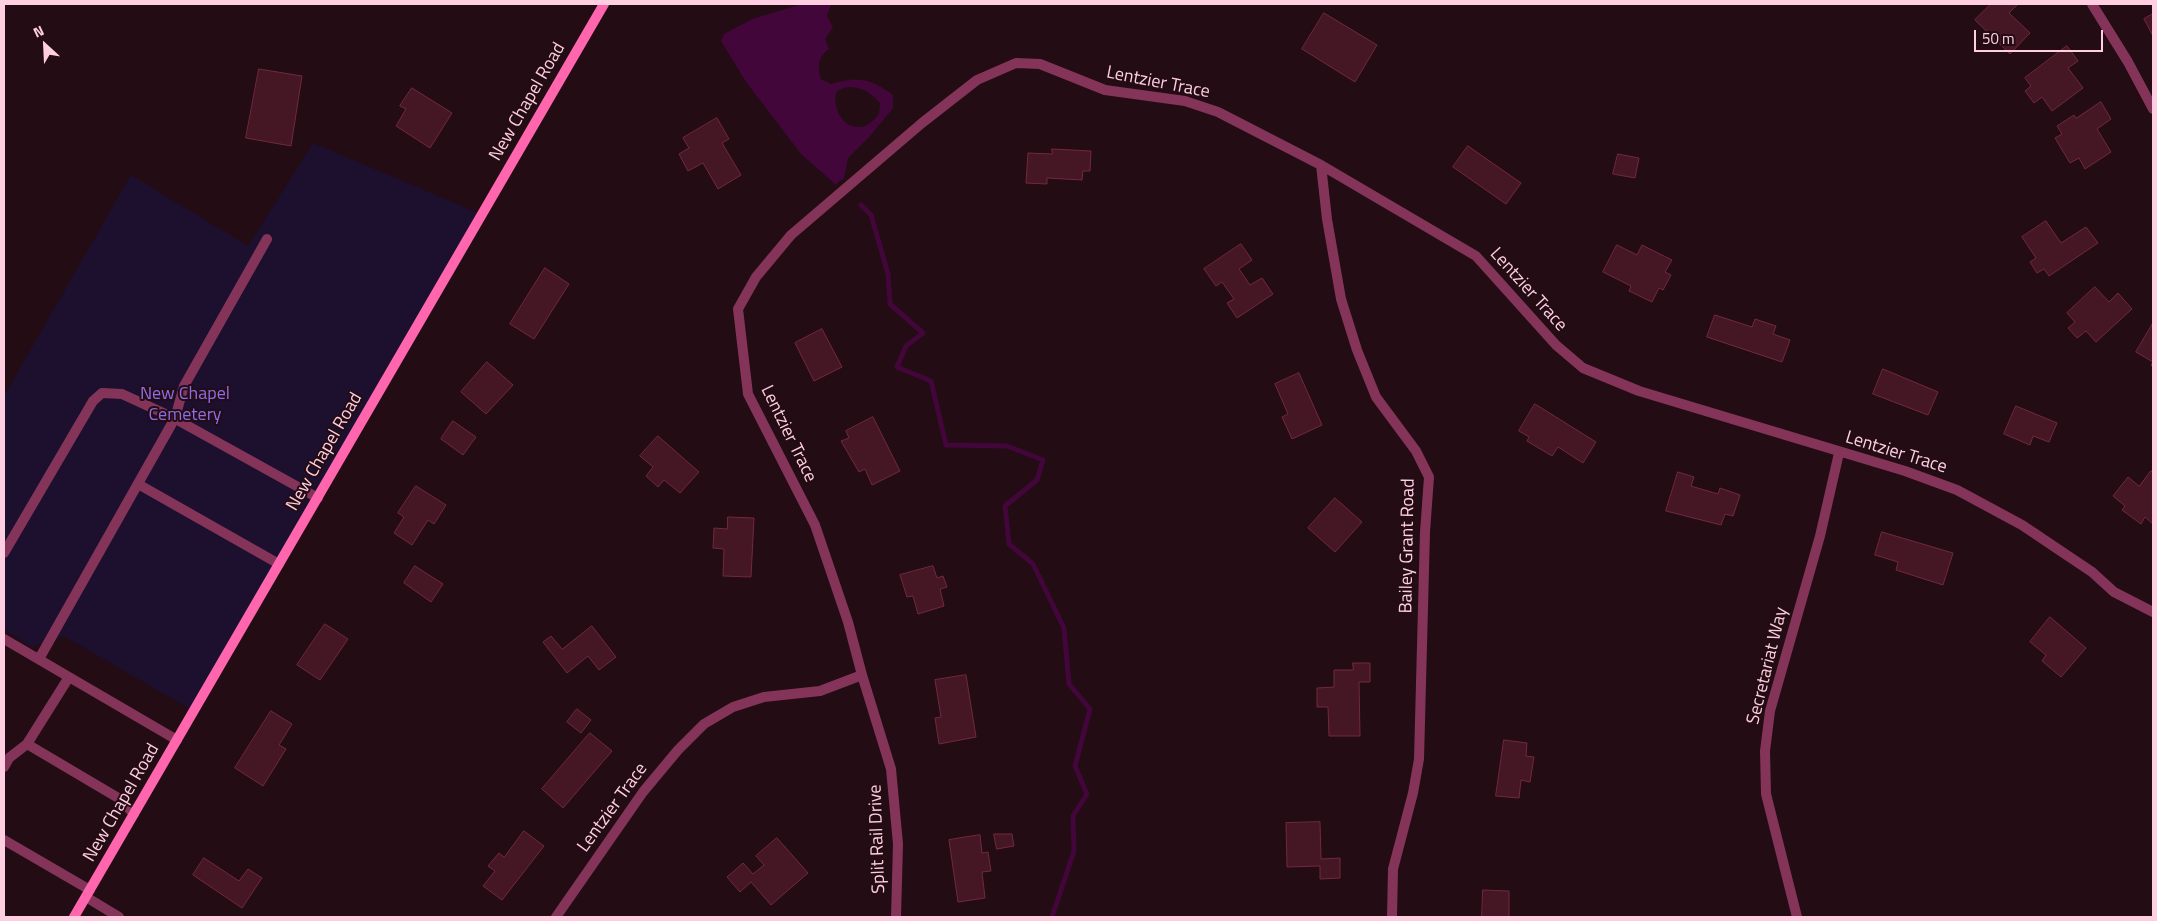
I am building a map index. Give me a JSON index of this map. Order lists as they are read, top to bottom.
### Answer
{
  "streets": {
    "street": [
      "Lentzier Trace",
      "New Chapel Road",
      "Bailey Grant Road",
      "Secretariat Way",
      "Split Rail Drive"
    ]
  },
  "crossings": [
    ["Lentzier Trace", "Bailey Grant Road"],
    ["Lentzier Trace", "Secretariat Way"],
    ["Lentzier Trace", "Split Rail Drive"]
  ],
  "parks": ["New Chapel Cemetery"],
  "scale_bar": "50 m",
  "north": "top left"
}
